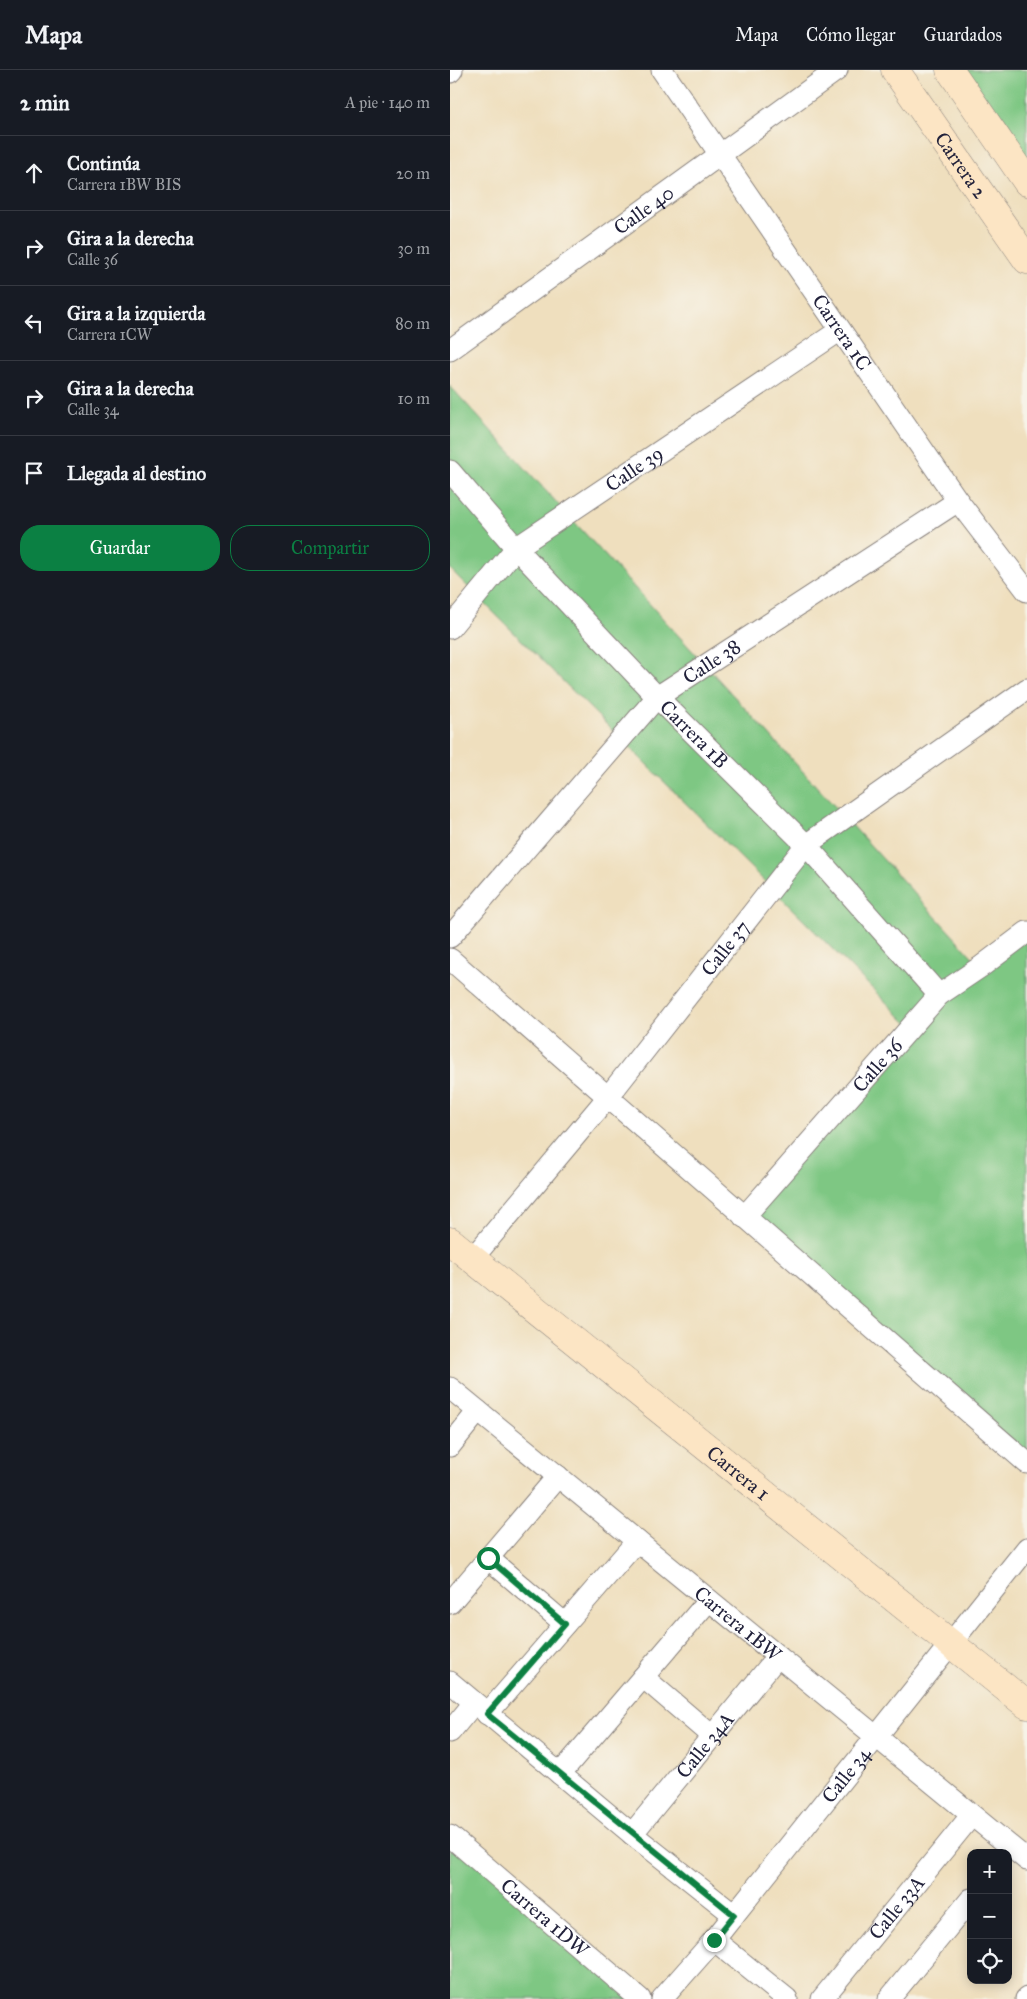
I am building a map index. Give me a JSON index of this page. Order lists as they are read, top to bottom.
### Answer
{
  "streets": {
    "main road": ["Carrera 2", "Carrera 1"],
    "street": [
      "Calle 40",
      "Carrera 1C",
      "Calle 39",
      "Calle 38",
      "Carrera 1B",
      "Calle 37",
      "Calle 36",
      "Carrera 1BW",
      "Calle 34A",
      "Calle 34",
      "Calle 33A",
      "Carrera 1DW"
    ]
  },
  "crossings": [
    ["Calle 40", "Carrera 1C"],
    ["Carrera 1C", "Calle 39"],
    ["Carrera 1C", "Calle 38"],
    ["Calle 39", "Carrera 1B"],
    ["Calle 38", "Carrera 1B"],
    ["Carrera 1B", "Calle 37"],
    ["Carrera 1B", "Calle 36"],
    ["Calle 37", "Carrera 1"],
    ["Carrera 1", "Calle 34"],
    ["Carrera 1BW", "Calle 34A"],
    ["Carrera 1BW", "Calle 34"],
    ["Carrera 1BW", "Calle 33A"]
  ],
  "page": {
    "header": "Mapa",
    "nav": ["Mapa", "Cómo llegar", "Guardados"],
    "heading": ["2 min", "A pie · 140 m"],
    "list": [
      ["Continúa", "Carrera 1BW BIS", "20 m"],
      ["Gira a la derecha", "Calle 36", "30 m"],
      ["Gira a la izquierda", "Carrera 1CW", "80 m"],
      ["Gira a la derecha", "Calle 34", "10 m"],
      "Llegada al destino"
    ],
    "buttons": ["Guardar", "Compartir"],
    "map_buttons": ["+", "−"]
  }
}
